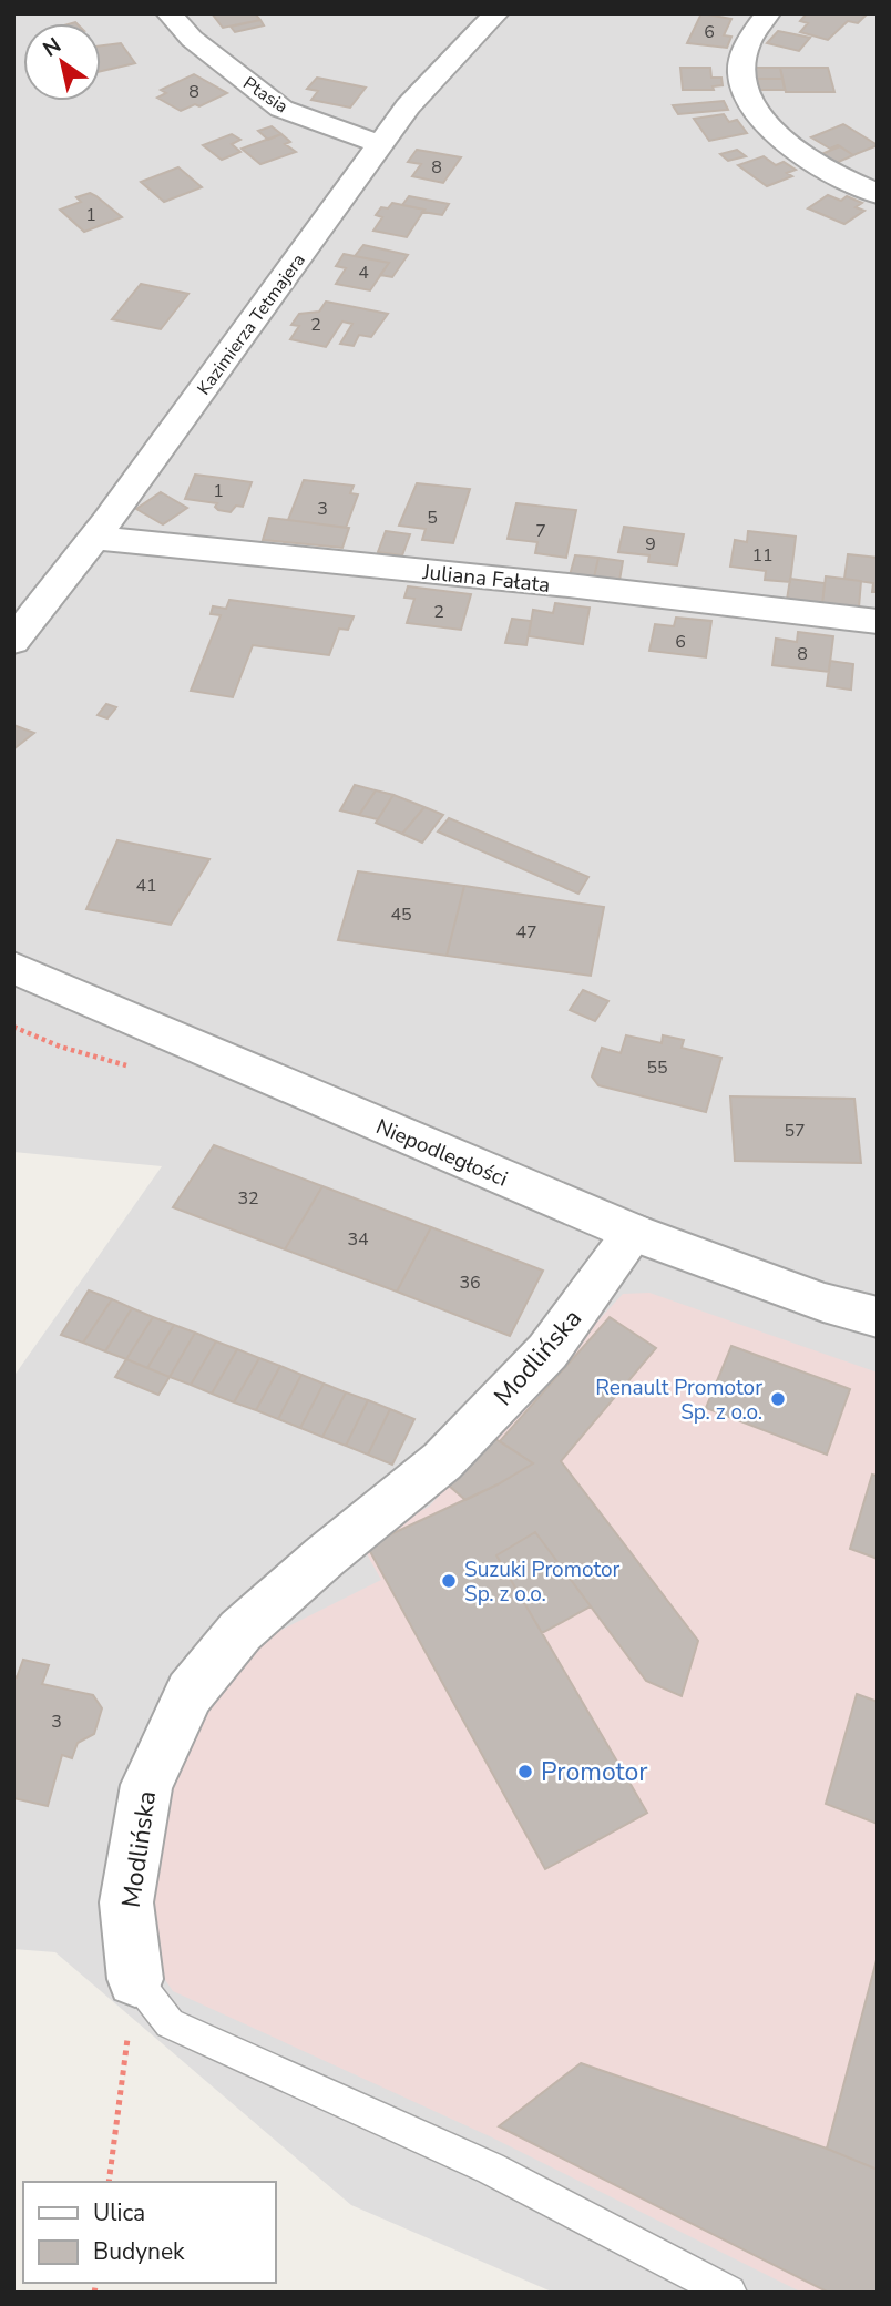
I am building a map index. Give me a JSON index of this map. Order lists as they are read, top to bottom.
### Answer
{
  "streets": {
    "street": [
      "Ptasia",
      "Kazimierza Tetmajera",
      "Juliana Fałata",
      "Niepodległości",
      "Modlińska"
    ]
  },
  "crossings": [
    ["Ptasia", "Kazimierza Tetmajera"],
    ["Kazimierza Tetmajera", "Juliana Fałata"],
    ["Niepodległości", "Modlińska"]
  ],
  "places": ["Renault Promotor Sp. z o.o.", "Suzuki Promotor Sp. z o.o.", "Promotor"],
  "house_numbers": [
    "6",
    "8",
    "8",
    "1",
    "4",
    "2",
    "1",
    "3",
    "5",
    "7",
    "9",
    "11",
    "2",
    "6",
    "8",
    "41",
    "45",
    "47",
    "55",
    "57",
    "32",
    "34",
    "36",
    "3"
  ],
  "legend": ["Ulica", "Budynek"],
  "north": "top left"
}
